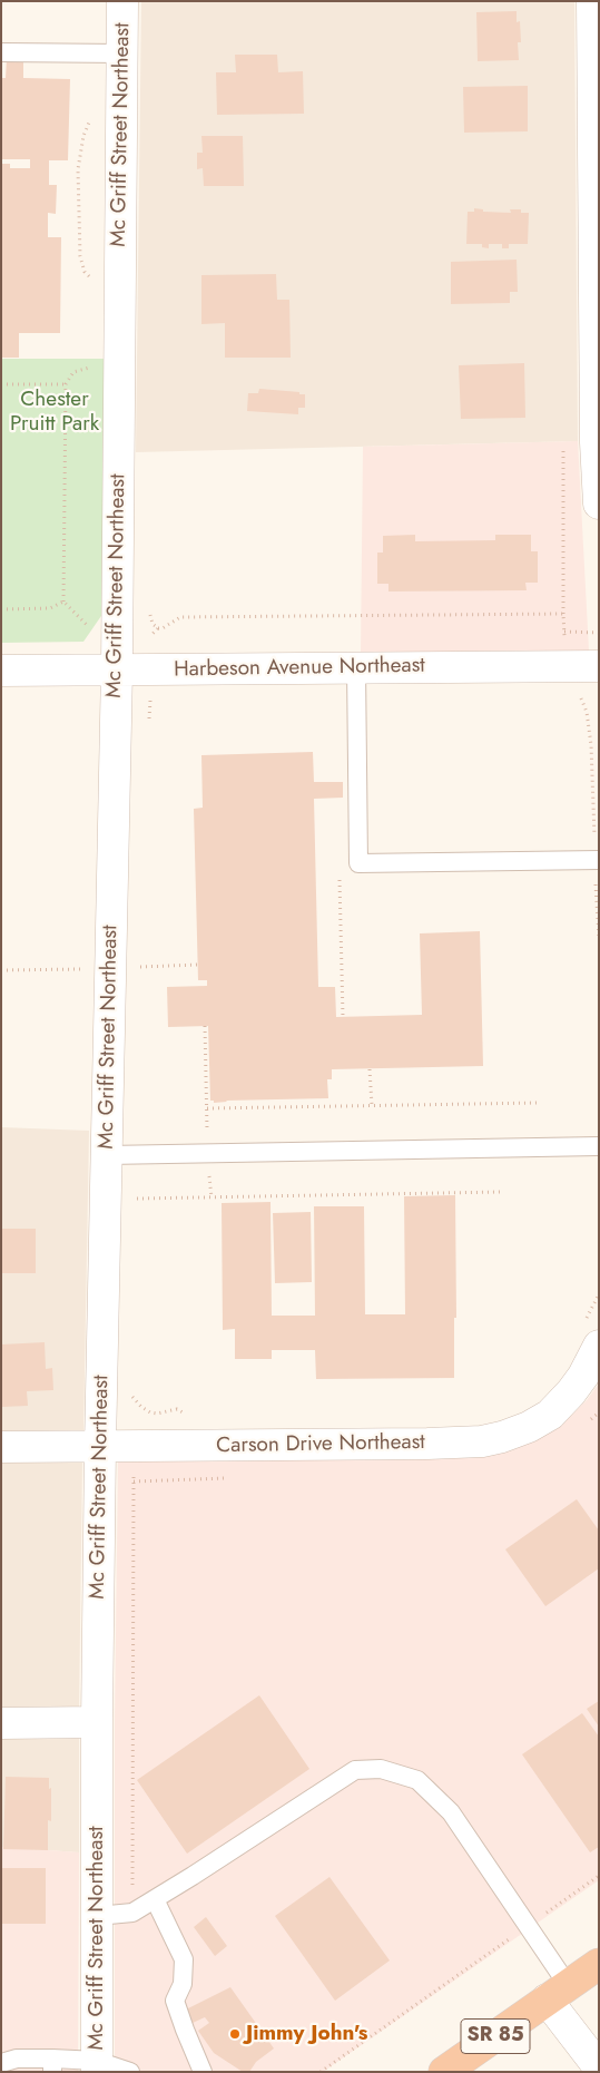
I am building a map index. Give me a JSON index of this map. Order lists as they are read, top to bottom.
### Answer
{
  "streets": {
    "highway": ["SR 85"],
    "street": ["Mc Griff Street Northeast", "Harbeson Avenue Northeast", "Carson Drive Northeast"]
  },
  "crossings": [
    ["Mc Griff Street Northeast", "Harbeson Avenue Northeast"],
    ["Mc Griff Street Northeast", "Carson Drive Northeast"]
  ],
  "parks": ["Chester Pruitt Park"],
  "places": ["Jimmy John's"]
}
